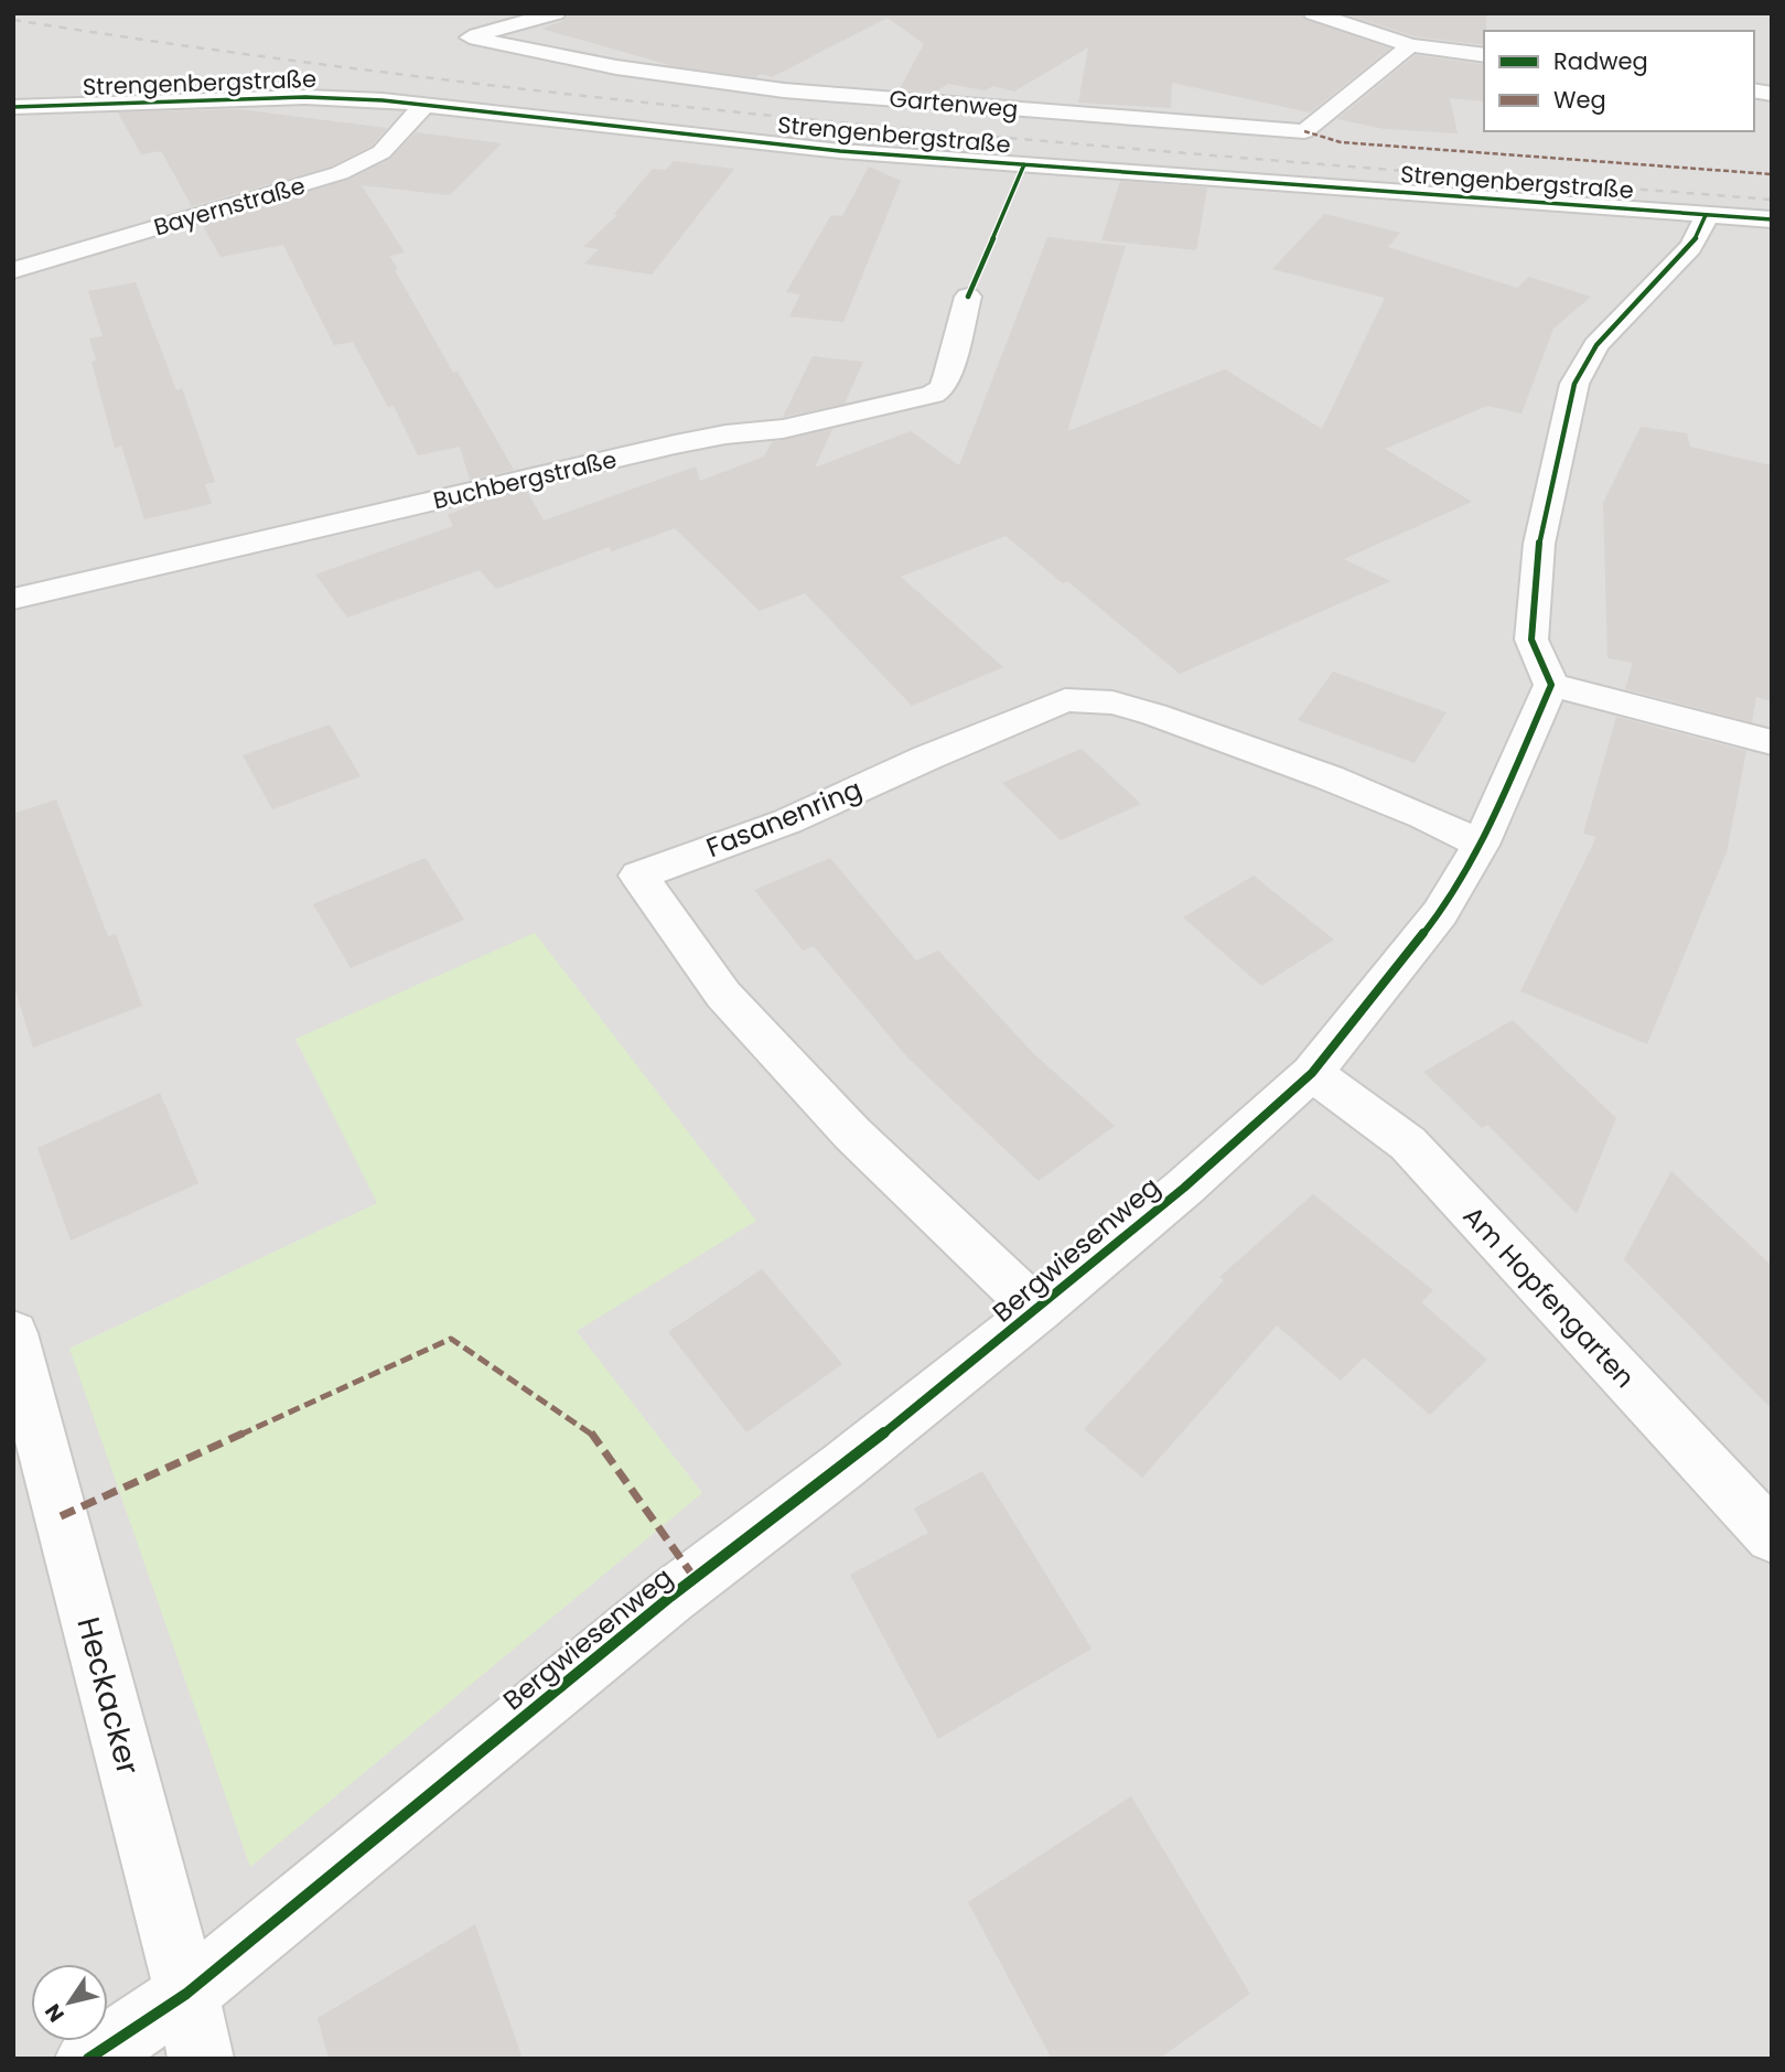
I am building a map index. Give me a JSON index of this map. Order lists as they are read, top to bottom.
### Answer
{
  "streets": {
    "street": [
      "Strengenbergstraße",
      "Gartenweg",
      "Bayernstraße",
      "Buchbergstraße",
      "Fasanenring",
      "Bergwiesenweg",
      "Am Hopfengarten",
      "Heckacker"
    ]
  },
  "crossings": [
    ["Strengenbergstraße", "Bayernstraße"],
    ["Fasanenring", "Bergwiesenweg"],
    ["Bergwiesenweg", "Am Hopfengarten"],
    ["Bergwiesenweg", "Heckacker"]
  ],
  "legend": ["Radweg", "Weg"],
  "north": "bottom left"
}
